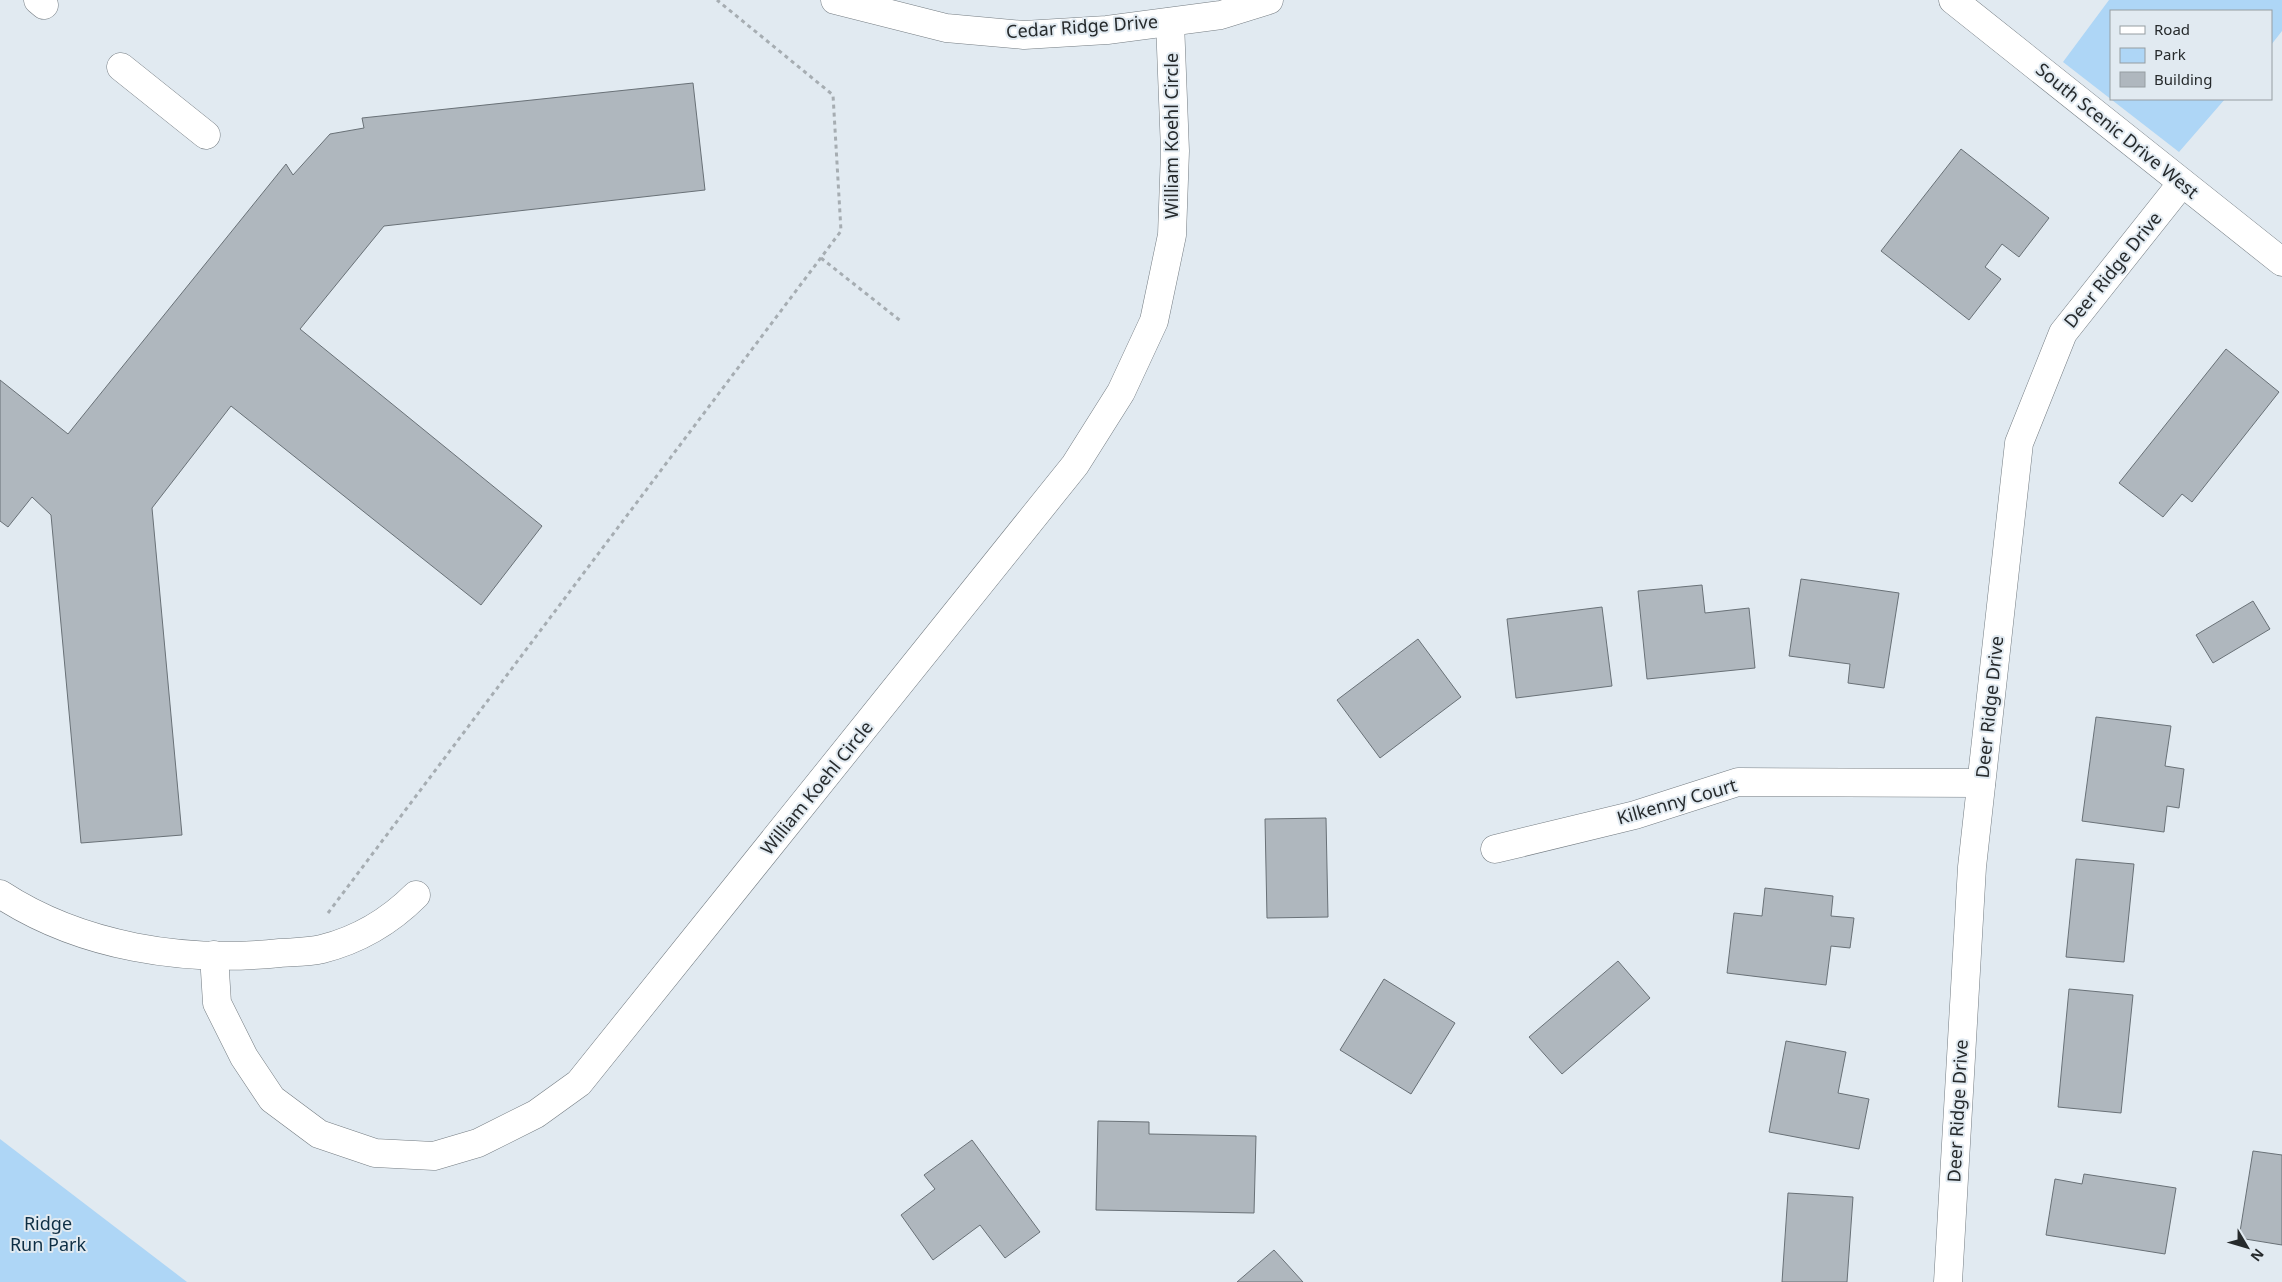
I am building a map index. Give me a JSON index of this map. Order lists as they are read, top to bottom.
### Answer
{
  "streets": {
    "street": [
      "Cedar Ridge Drive",
      "South Scenic Drive West",
      "William Koehl Circle",
      "Deer Ridge Drive",
      "Kilkenny Court"
    ]
  },
  "crossings": [
    ["Cedar Ridge Drive", "William Koehl Circle"],
    ["South Scenic Drive West", "Deer Ridge Drive"],
    ["Deer Ridge Drive", "Kilkenny Court"]
  ],
  "parks": ["Ridge Run Park"],
  "legend": ["Road", "Park", "Building"],
  "north": "bottom right"
}
